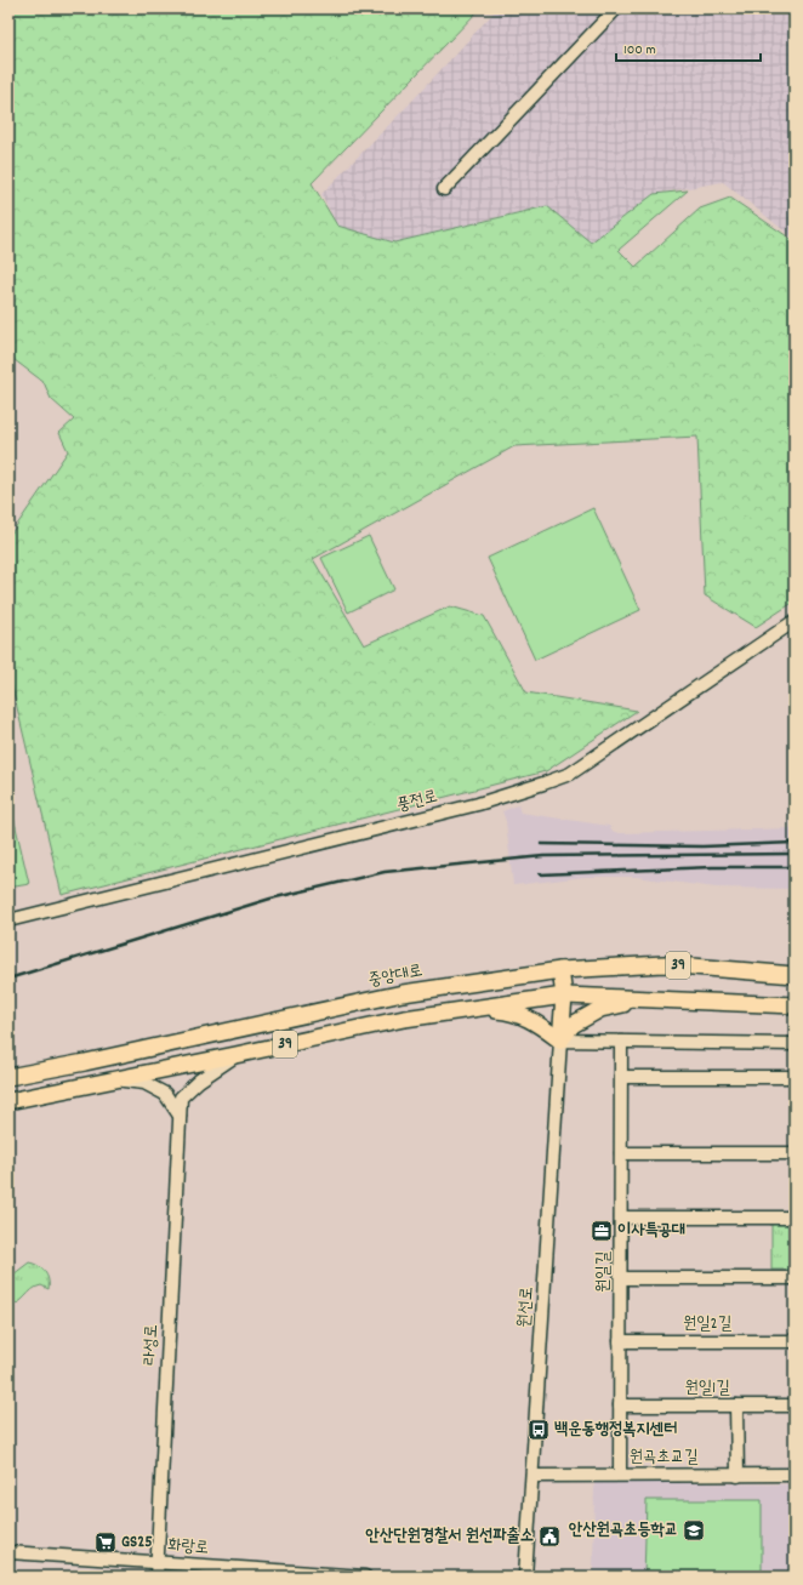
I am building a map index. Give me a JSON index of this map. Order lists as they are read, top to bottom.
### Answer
{
  "streets": {
    "main road": ["39", "중앙대로"],
    "street": [
      "풍전로",
      "원일길",
      "원선로",
      "원일2길",
      "라성로",
      "원일1길",
      "원곡초교길",
      "화랑로"
    ]
  },
  "crossings": [
    ["39", "라성로"],
    ["원일길", "원일2길"],
    ["원일길", "원일1길"],
    ["원일길", "원곡초교길"],
    ["원선로", "원곡초교길"],
    ["라성로", "화랑로"]
  ],
  "places": {
    "office": ["이사특공대"],
    "bus stop": ["백운동행정복지센터"],
    "school or university": ["안산원곡초등학교"],
    "public building": ["안산단원경찰서 원선파출소"],
    "supermarket": ["GS25"]
  },
  "scale_bar": "100 m"
}
